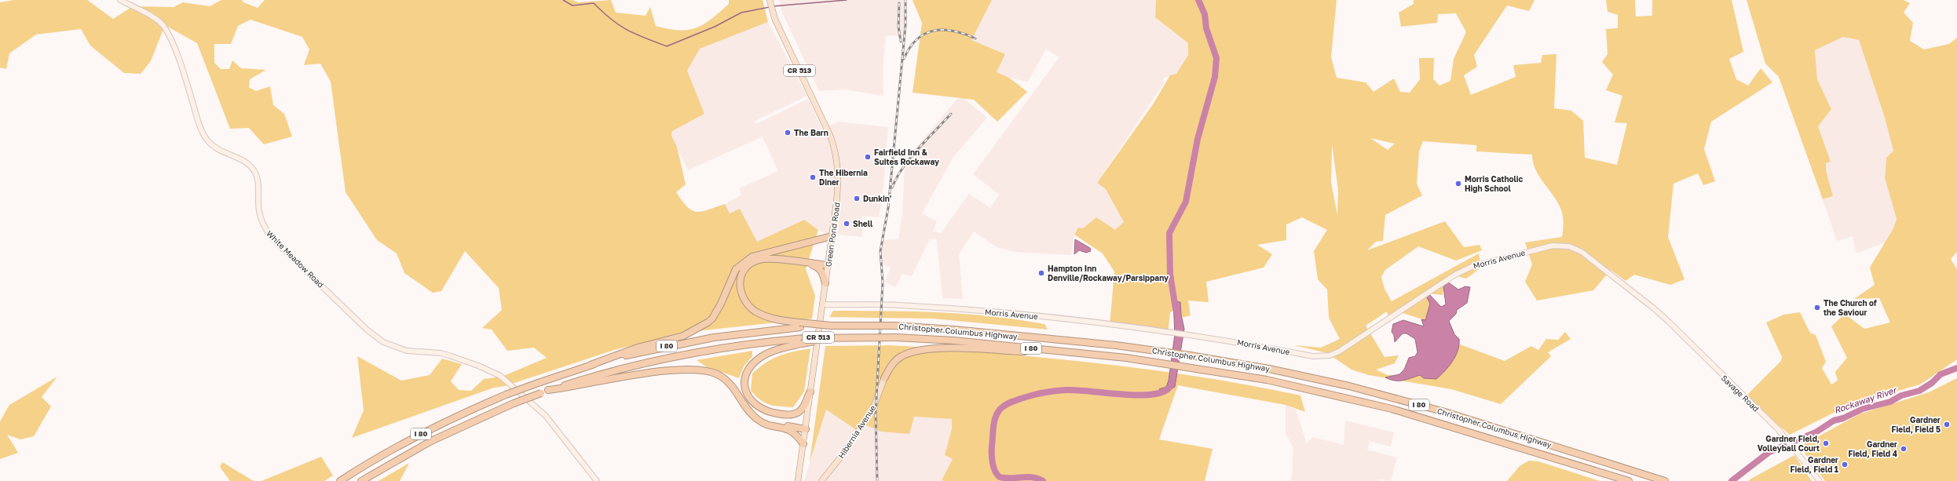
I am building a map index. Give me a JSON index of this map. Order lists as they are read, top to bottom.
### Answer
{
  "streets": {
    "highway": ["Christopher Columbus Highway", "I 80"],
    "main road": ["CR 513", "Green Pond Road", "Hibernia Avenue"],
    "street": ["White Meadow Road", "Morris Avenue", "Savage Road"]
  },
  "crossings": [
    ["Green Pond Road", "Morris Avenue"],
    ["Morris Avenue", "Savage Road"],
    ["Christopher Columbus Highway", "I 80"]
  ],
  "water": ["Rockaway River"],
  "places": [
    "The Barn",
    "Fairfield Inn & Suites Rockaway",
    "The Hibernia Diner",
    "Morris Catholic High School",
    "Dunkin'",
    "Shell",
    "Hampton Inn Denville/Rockaway/Parsippany",
    "The Church of the Saviour",
    "Gardner Field, Field 5",
    "Gardner Field, Volleyball Court",
    "Gardner Field, Field 4",
    "Gardner Field, Field 1"
  ]
}
